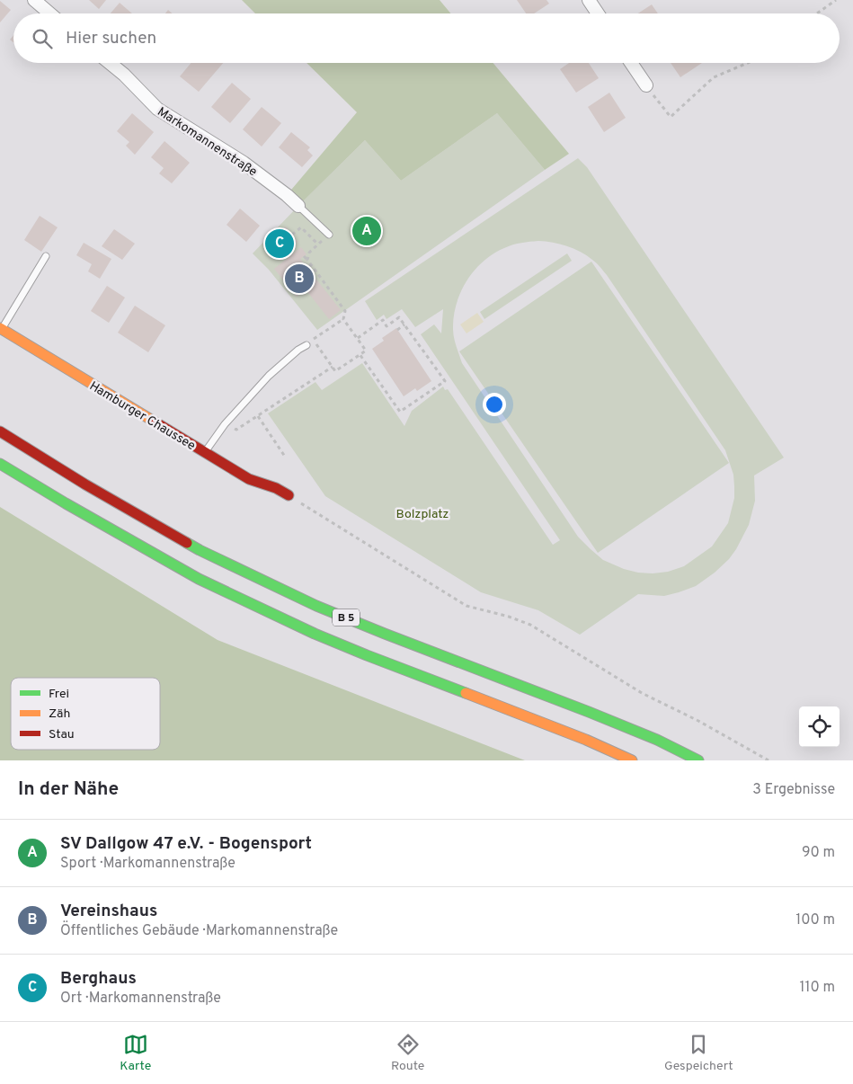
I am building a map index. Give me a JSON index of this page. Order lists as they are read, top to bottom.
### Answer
{
  "streets": {
    "main road": ["Hamburger Chaussee", "B 5"],
    "street": ["Markomannenstraße"]
  },
  "parks": ["Bolzplatz"],
  "legend": ["Frei", "Zäh", "Stau"],
  "page": {
    "search": "Hier suchen",
    "pins": ["A", "C", "B"],
    "heading": ["In der Nähe", "3 Ergebnisse"],
    "list": [
      {
        "mark": "A",
        "name": "SV Dallgow 47 e.V. - Bogensport",
        "note": "Sport · Markomannenstraße",
        "value": "90 m"
      },
      {
        "mark": "B",
        "name": "Vereinshaus",
        "note": "Öffentliches Gebäude · Markomannenstraße",
        "value": "100 m"
      },
      {
        "mark": "C",
        "name": "Berghaus",
        "note": "Ort · Markomannenstraße",
        "value": "110 m"
      }
    ],
    "nav": ["Karte", "Route", "Gespeichert"]
  }
}
